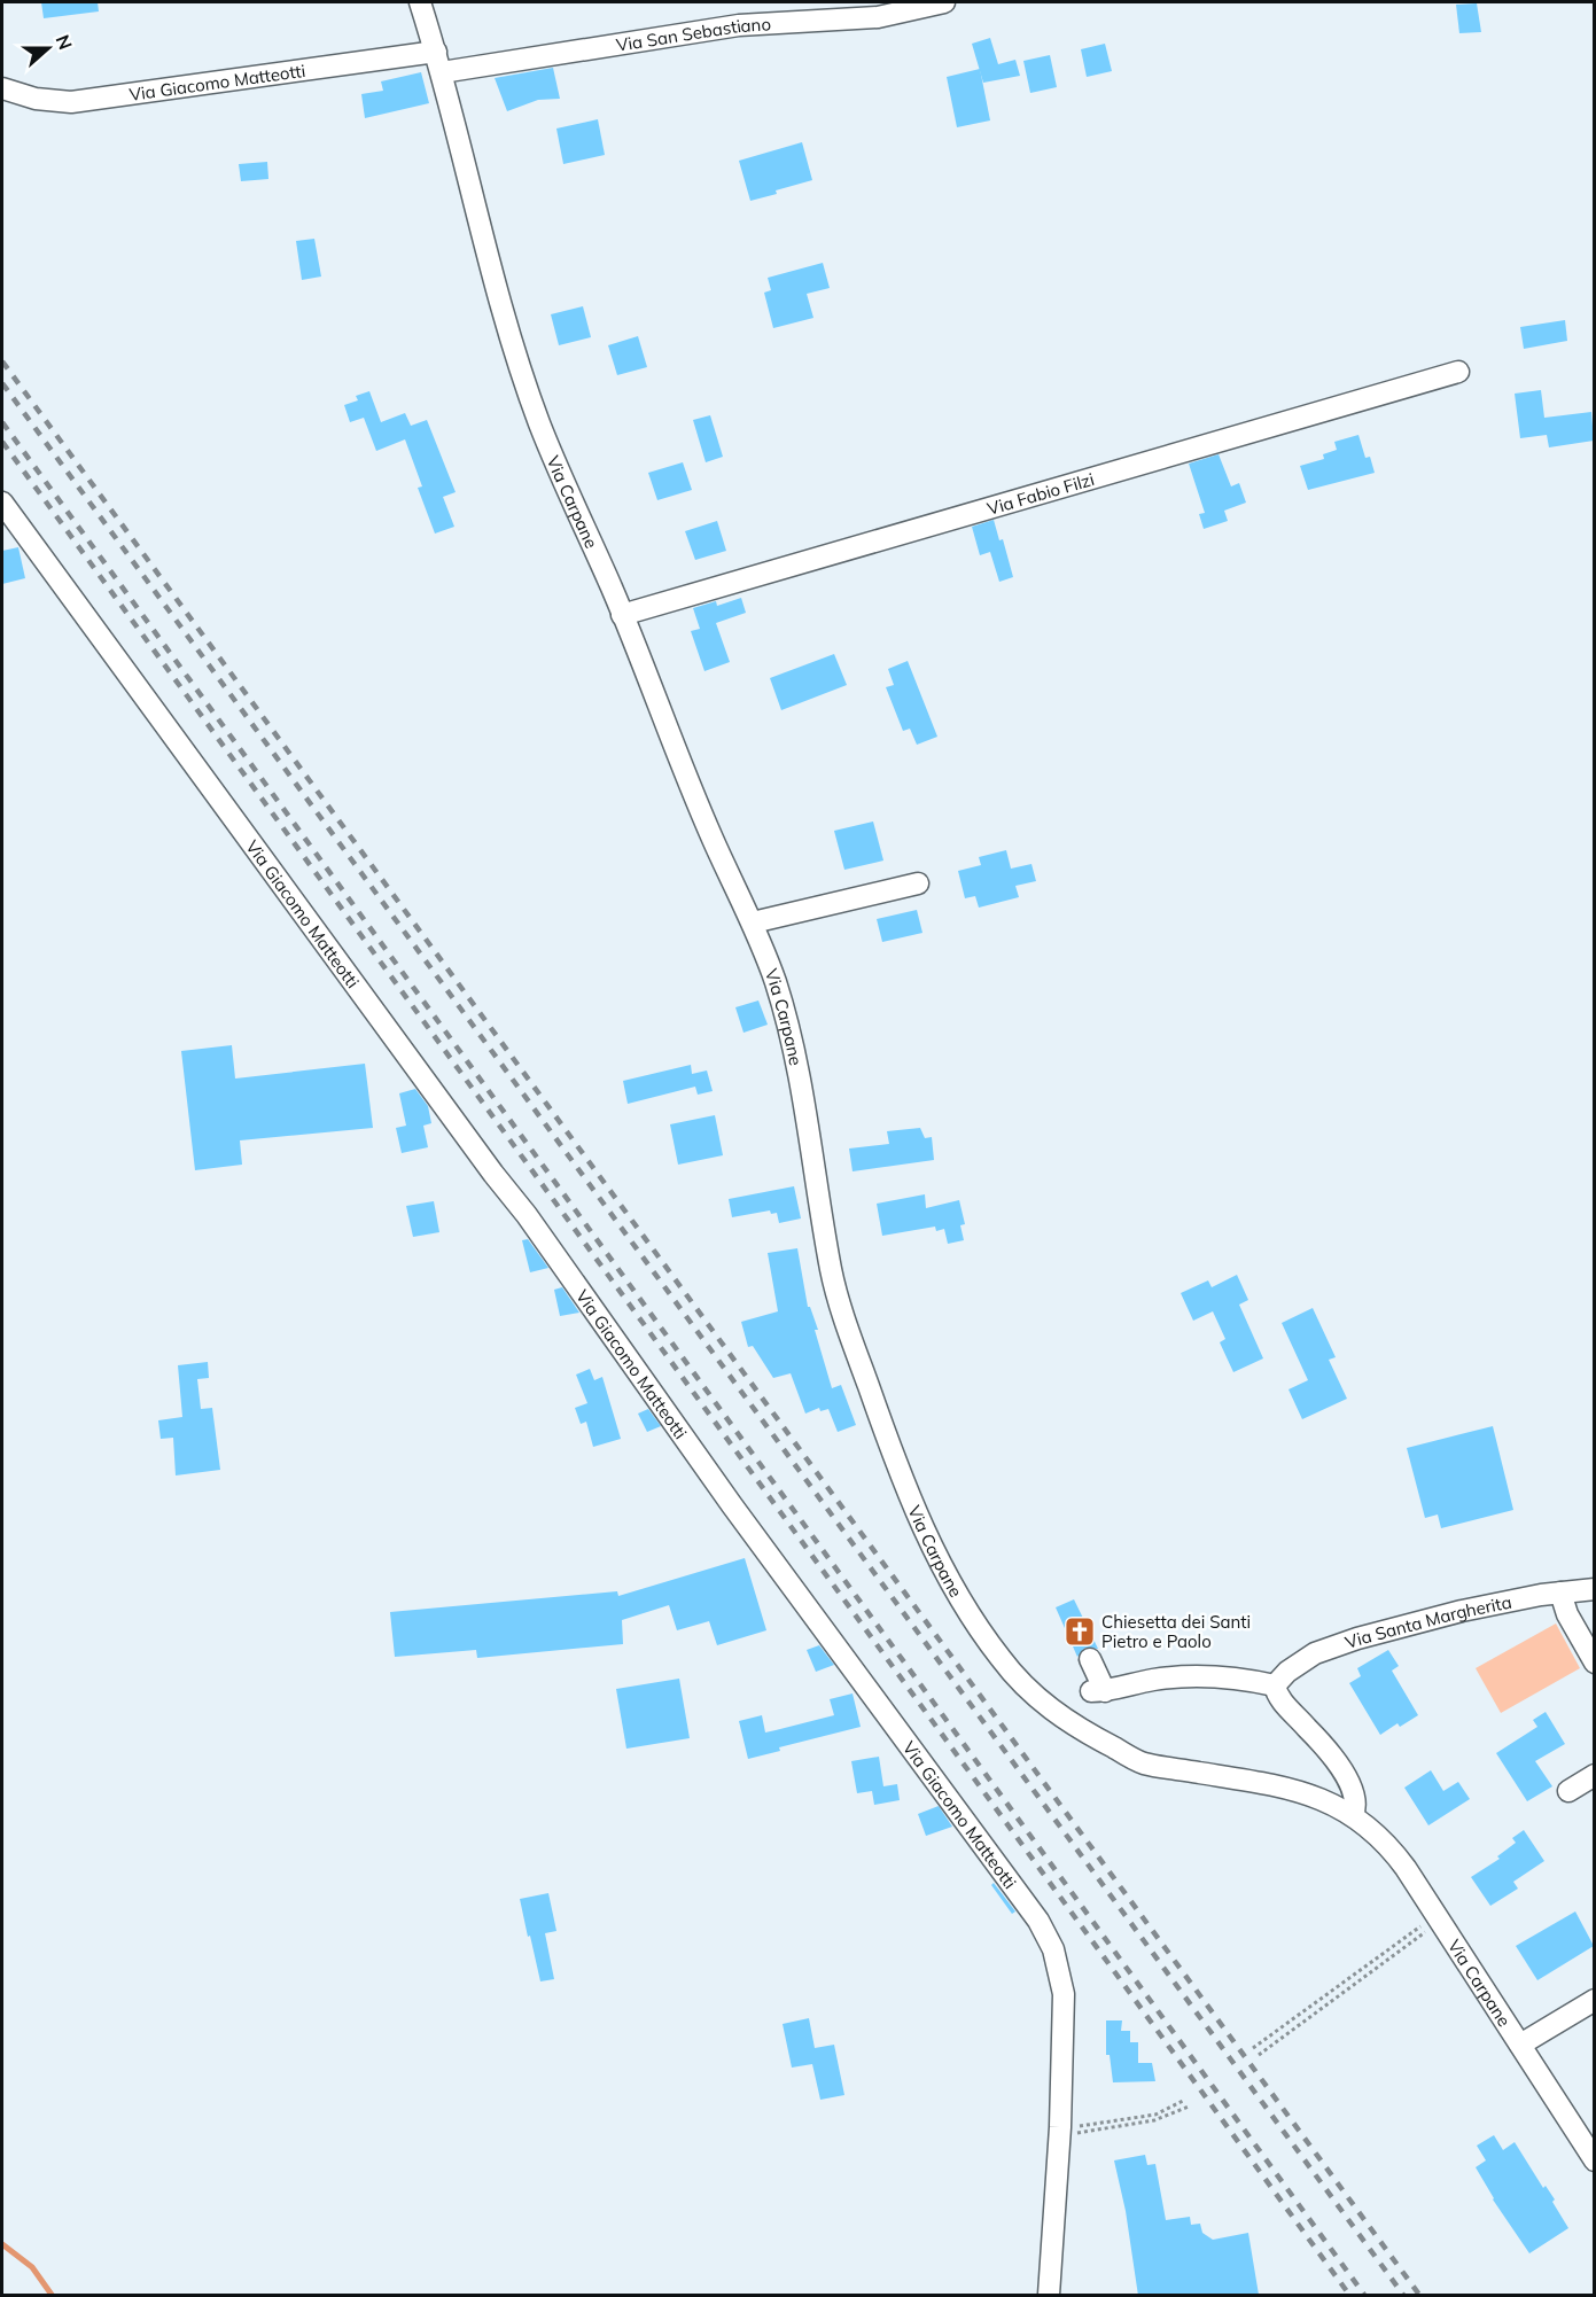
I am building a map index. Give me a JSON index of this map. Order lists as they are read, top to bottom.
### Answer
{
  "streets": {
    "street": [
      "Via San Sebastiano",
      "Via Giacomo Matteotti",
      "Via Fabio Filzi",
      "Via Carpane",
      "Via Santa Margherita"
    ]
  },
  "crossings": [
    ["Via San Sebastiano", "Via Carpane"],
    ["Via Giacomo Matteotti", "Via Carpane"],
    ["Via Fabio Filzi", "Via Carpane"]
  ],
  "places": {
    "church": ["Chiesetta dei Santi Pietro e Paolo"]
  },
  "north": "right"
}
